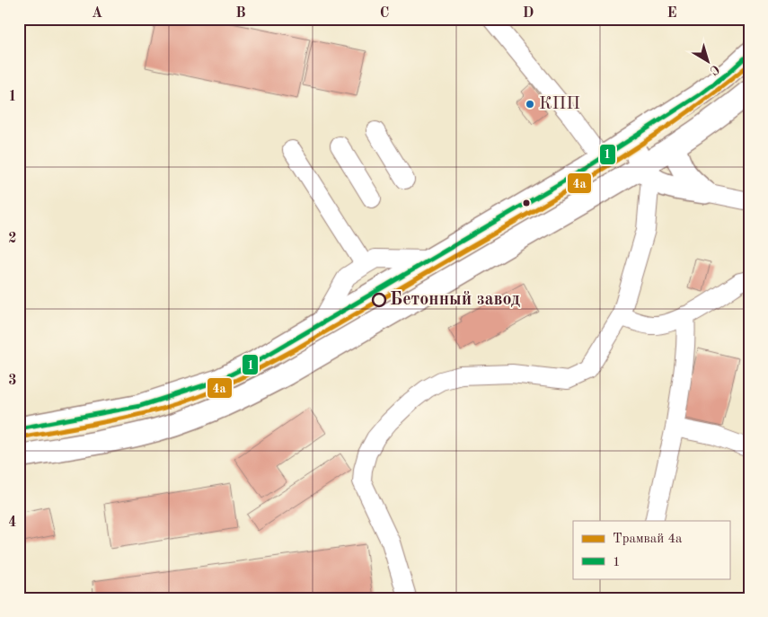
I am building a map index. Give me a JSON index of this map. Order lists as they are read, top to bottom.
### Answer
{
  "places": ["КПП", "Бетонный завод"],
  "lines": ["transit line 1", "tram line 4а"],
  "legend": ["Трамвай 4а", "1"],
  "north": "bottom right",
  "grid": {
    "columns": [
      "A",
      "B",
      "C",
      "D",
      "E"
    ],
    "rows": [
      "1",
      "2",
      "3",
      "4"
    ]
  }
}
